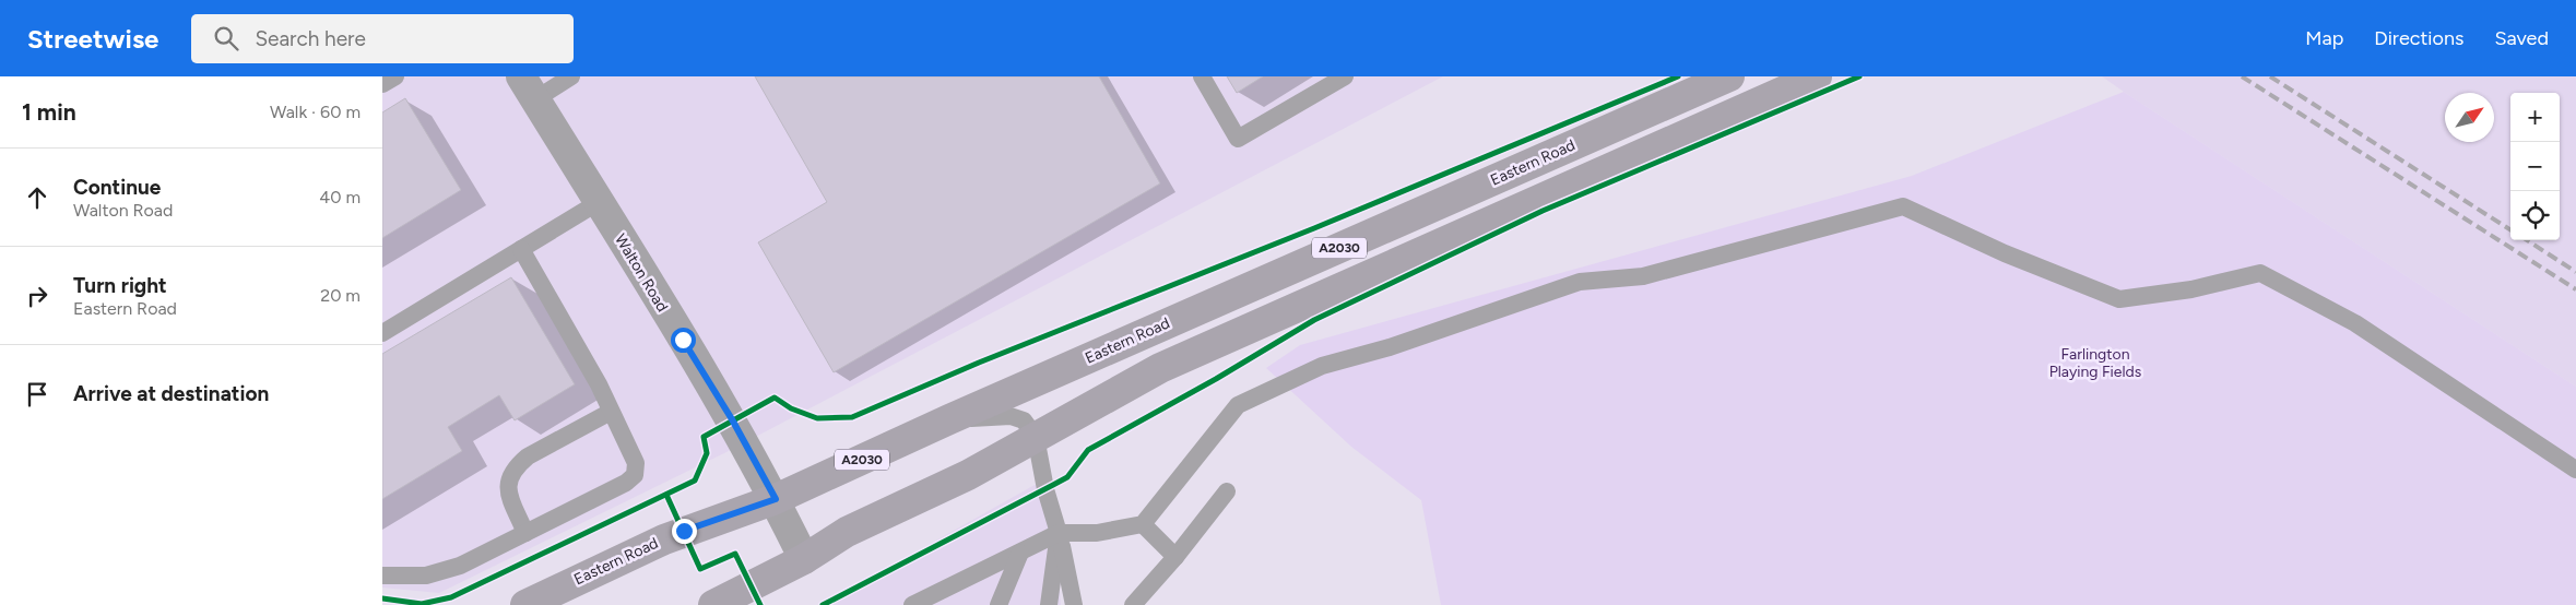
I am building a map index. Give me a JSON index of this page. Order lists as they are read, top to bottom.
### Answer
{
  "streets": {
    "main road": ["Eastern Road", "A2030"],
    "street": ["Walton Road"]
  },
  "crossings": [
    ["Eastern Road", "Walton Road"],
    ["A2030", "Walton Road"]
  ],
  "parks": ["Farlington Playing Fields"],
  "north": "top right",
  "page": {
    "header": "Streetwise",
    "search": "Search here",
    "nav": ["Map", "Directions", "Saved"],
    "heading": ["1 min", "Walk · 60 m"],
    "map_buttons": ["+", "−"],
    "list": [
      ["Continue", "Walton Road", "40 m"],
      ["Turn right", "Eastern Road", "20 m"],
      "Arrive at destination"
    ]
  }
}
